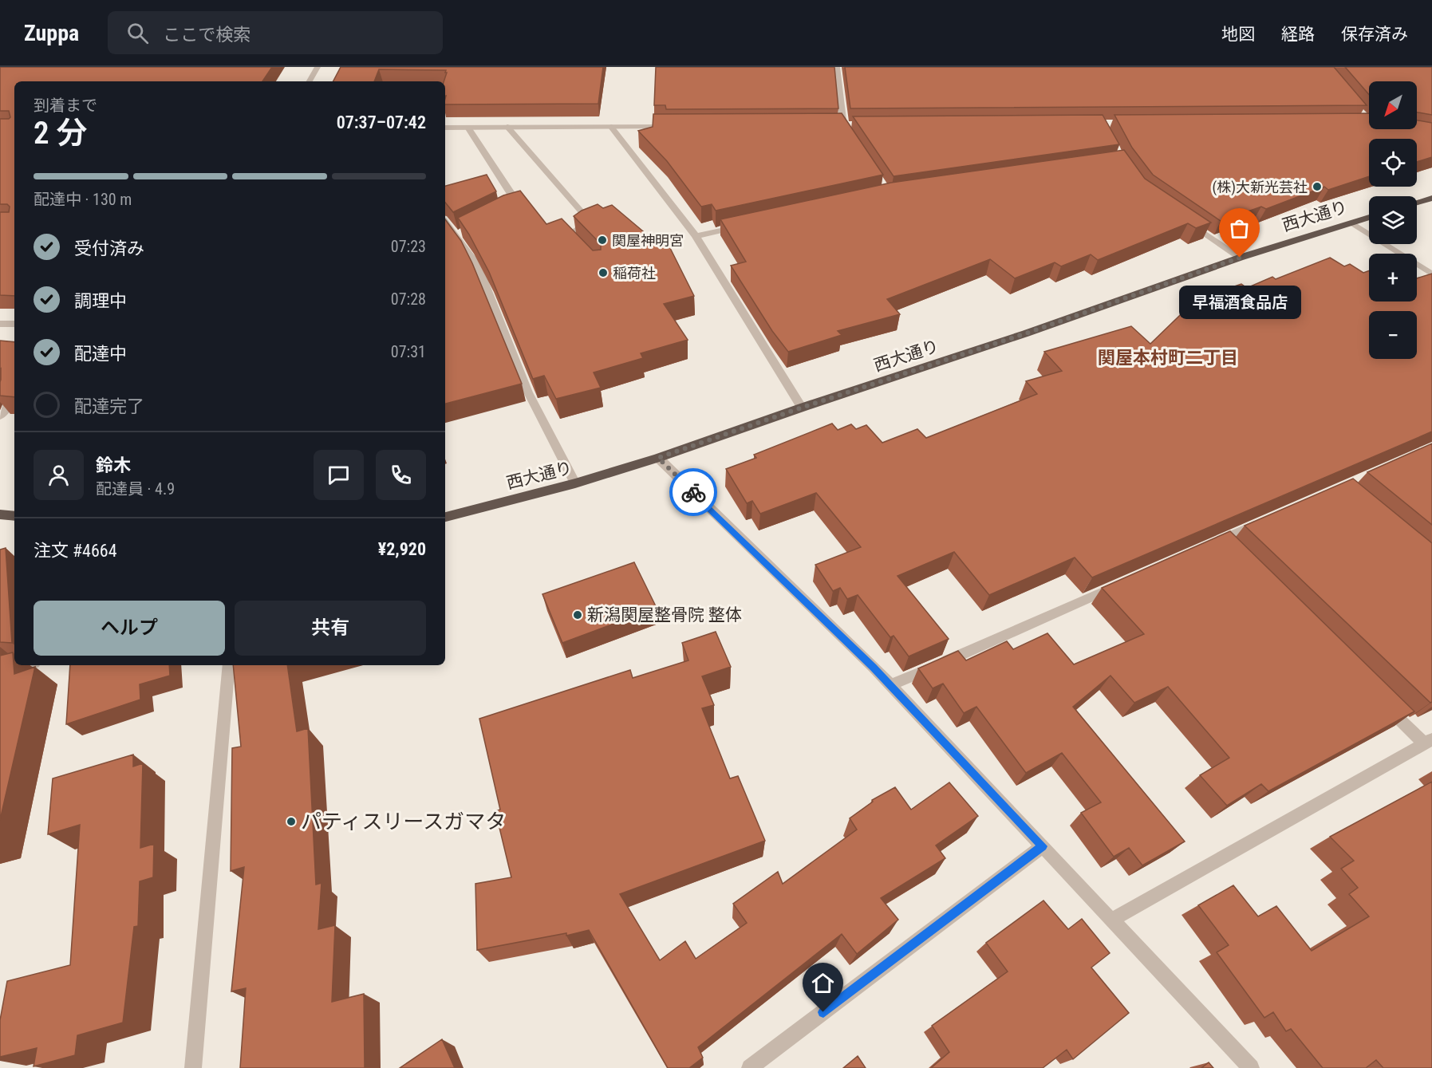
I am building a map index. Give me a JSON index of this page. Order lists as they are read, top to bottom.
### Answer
{
  "streets": {
    "highway": ["西大通り"]
  },
  "districts": ["関屋本村町二丁目"],
  "places": [
    "(株)大新光芸社",
    "関屋神明宮",
    "早福酒食品店",
    "稲荷社",
    "新潟関屋整骨院 整体",
    "パティスリースガマタ"
  ],
  "north": "bottom left",
  "page": {
    "header": "Zuppa",
    "search": "ここで検索",
    "nav": ["地図", "経路", "保存済み"],
    "map_buttons": ["+", "−"],
    "heading": ["2 分", "到着まで", "07:37–07:42"],
    "panel": [
      "鈴木",
      "配達員 · 4.9",
      "注文 #4664",
      "¥2,920"
    ],
    "bar": "配達中 · 130 m",
    "list": [
      ["受付済み", "07:23"],
      ["調理中", "07:28"],
      ["配達中", "07:31"],
      "配達完了"
    ],
    "bubble": "早福酒食品店",
    "buttons": ["ヘルプ", "共有"]
  }
}
